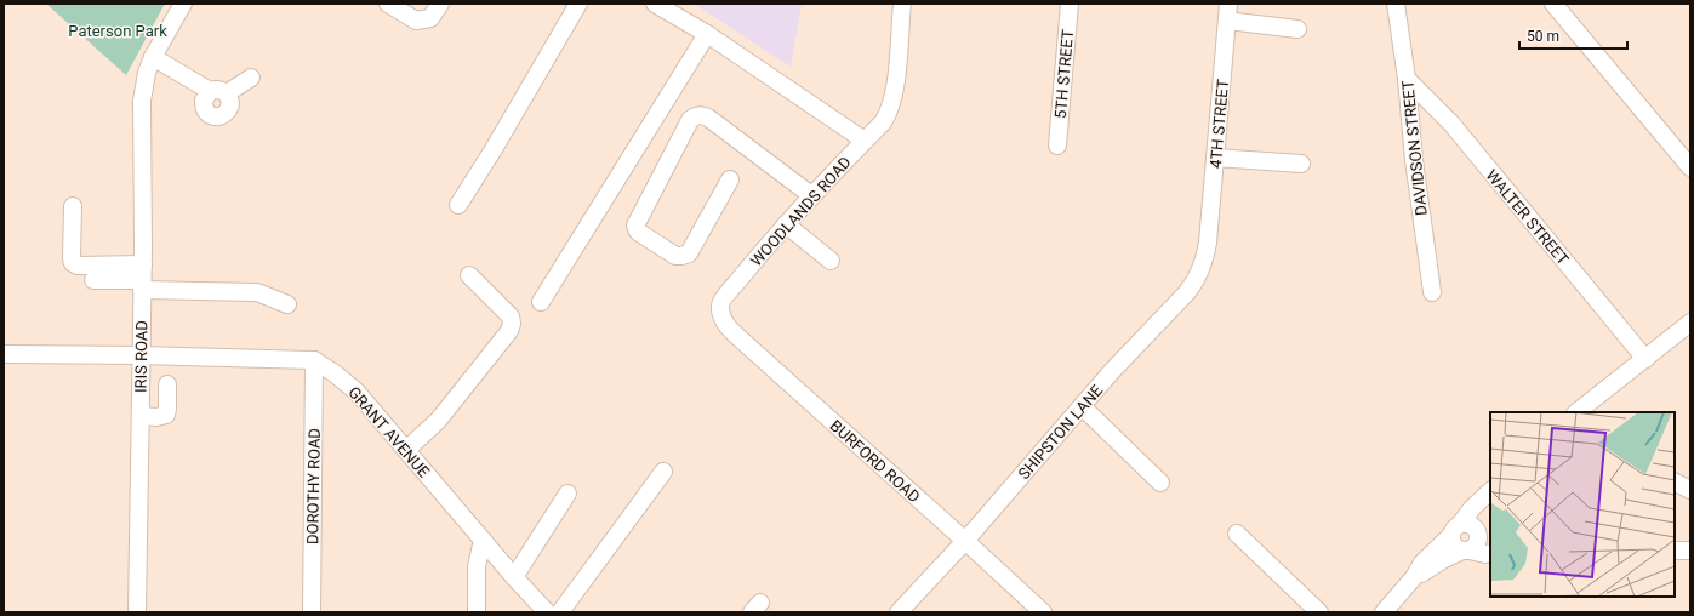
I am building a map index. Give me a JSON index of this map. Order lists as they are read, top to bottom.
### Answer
{
  "streets": {
    "street": [
      "5TH STREET",
      "4TH STREET",
      "DAVIDSON STREET",
      "WOODLANDS ROAD",
      "WALTER STREET",
      "IRIS ROAD",
      "GRANT AVENUE",
      "SHIPSTON LANE",
      "BURFORD ROAD",
      "DOROTHY ROAD"
    ]
  },
  "crossings": [
    ["4TH STREET", "SHIPSTON LANE"],
    ["DAVIDSON STREET", "WALTER STREET"],
    ["WOODLANDS ROAD", "BURFORD ROAD"],
    ["GRANT AVENUE", "DOROTHY ROAD"],
    ["SHIPSTON LANE", "BURFORD ROAD"]
  ],
  "parks": ["Paterson Park"],
  "scale_bar": "50 m"
}
